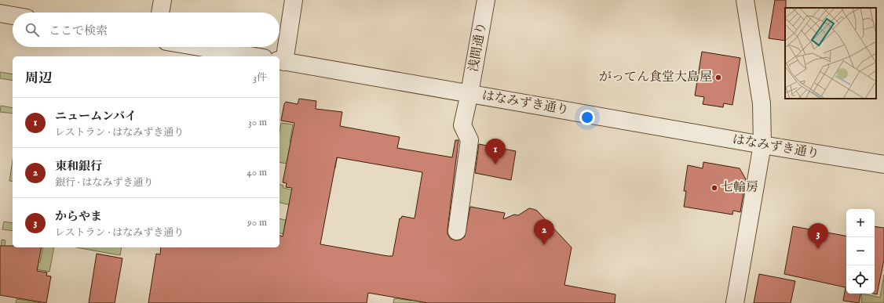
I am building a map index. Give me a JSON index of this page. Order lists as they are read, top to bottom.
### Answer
{
  "streets": {
    "street": ["浅間通り", "はなみずき通り"]
  },
  "crossings": [
    ["浅間通り", "はなみずき通り"]
  ],
  "places": ["がってん食堂大島屋", "七輪房"],
  "page": {
    "search": "ここで検索",
    "heading": ["周辺", "3件"],
    "list": [
      {
        "mark": "1",
        "name": "ニュームンバイ",
        "note": "レストラン · はなみずき通り",
        "value": "30 m"
      },
      {
        "mark": "2",
        "name": "東和銀行",
        "note": "銀行 · はなみずき通り",
        "value": "40 m"
      },
      {
        "mark": "3",
        "name": "からやま",
        "note": "レストラン · はなみずき通り",
        "value": "90 m"
      }
    ],
    "pins": ["1", "2", "3"],
    "map_buttons": ["+", "−"]
  }
}
